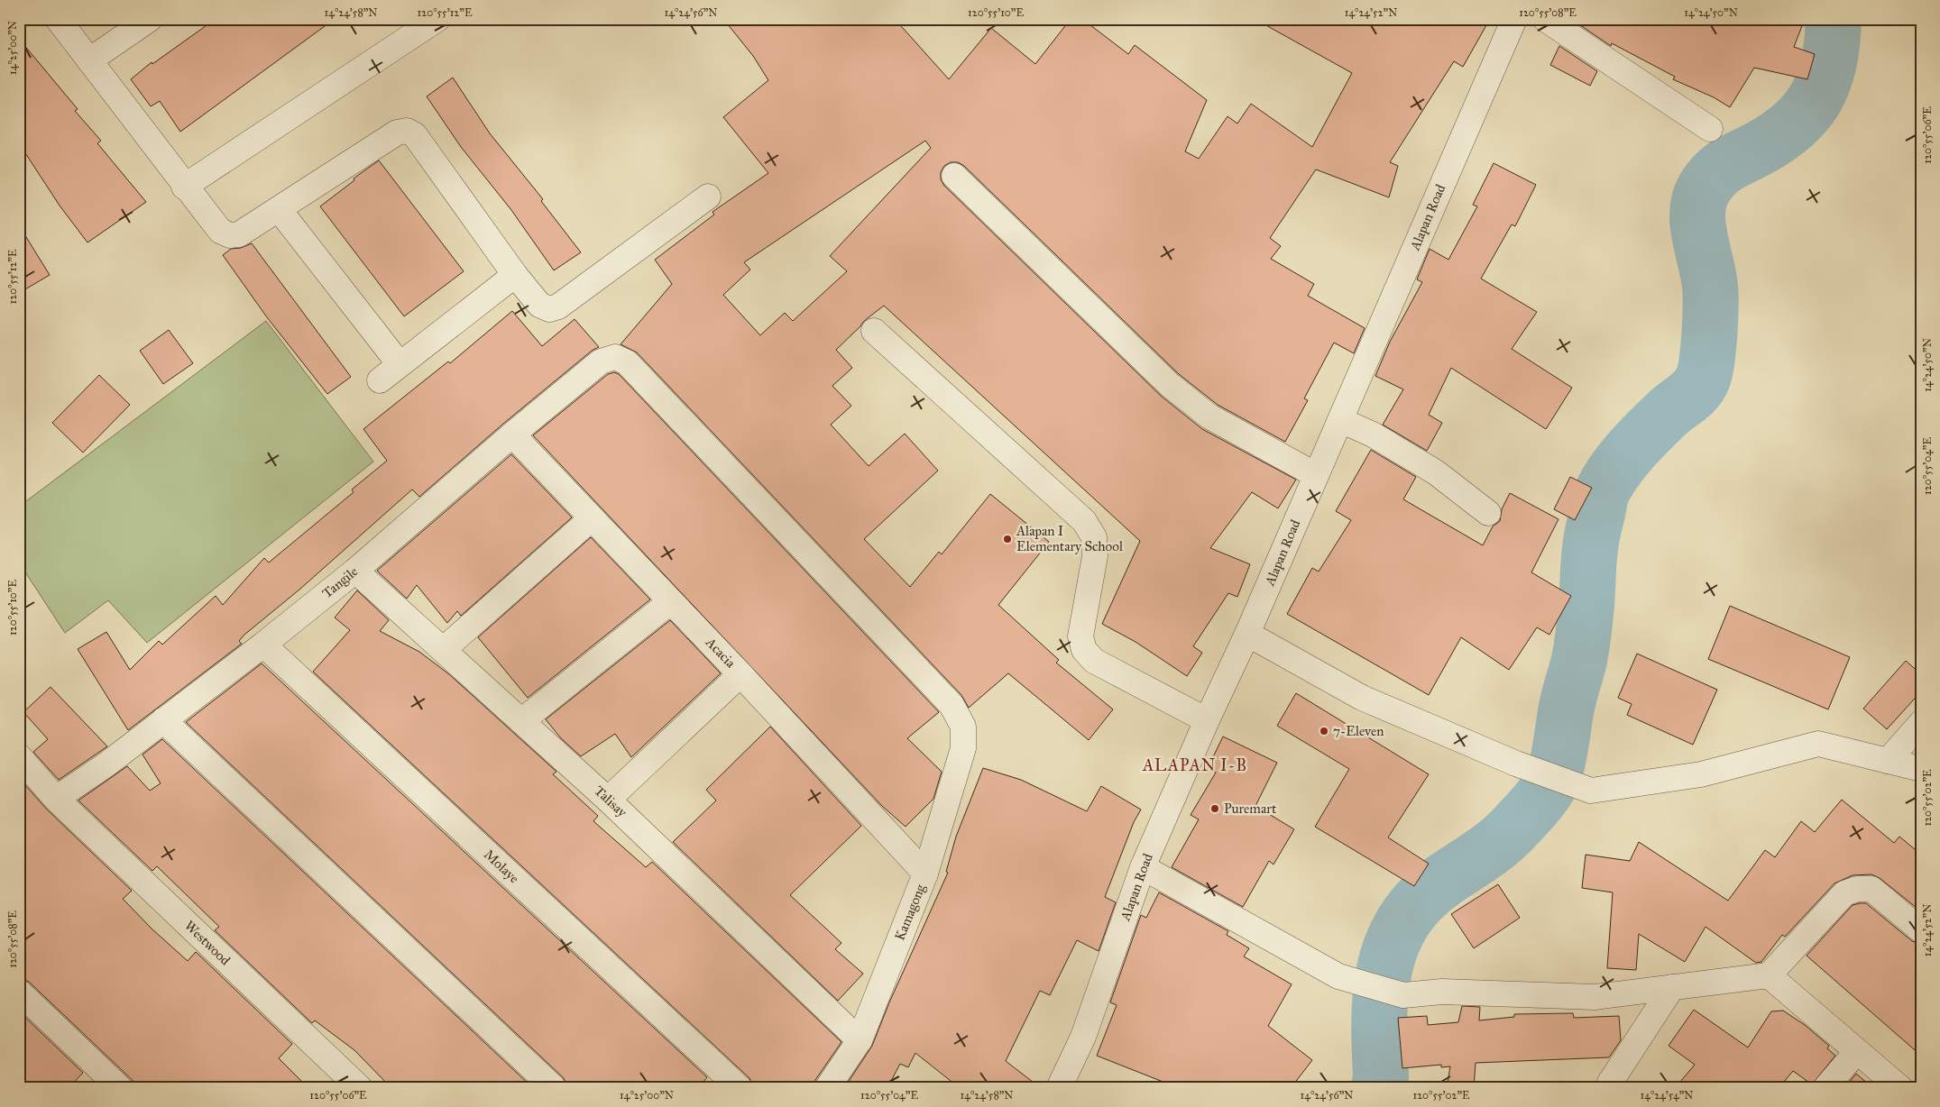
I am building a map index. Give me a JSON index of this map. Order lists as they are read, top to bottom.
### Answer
{
  "streets": {
    "street": [
      "Alapan Road",
      "Tangile",
      "Acacia",
      "Talisay",
      "Molaye",
      "Kamagong",
      "Westwood"
    ]
  },
  "crossings": [
    ["Tangile", "Acacia"],
    ["Tangile", "Talisay"],
    ["Tangile", "Molaye"],
    ["Tangile", "Kamagong"],
    ["Tangile", "Westwood"],
    ["Acacia", "Kamagong"],
    ["Talisay", "Kamagong"]
  ],
  "districts": ["ALAPAN I-B"],
  "places": ["Alapan I Elementary School", "7-Eleven", "Puremart"],
  "coordinates": [
    "14°24'58\"N",
    "120°55'12\"E",
    "14°24'56\"N",
    "120°55'10\"E",
    "14°24'52\"N",
    "120°55'08\"E",
    "14°24'50\"N",
    "14°25'00\"N",
    "120°55'06\"E",
    "120°55'04\"E",
    "120°55'02\"E",
    "14°24'54\"N"
  ]
}
